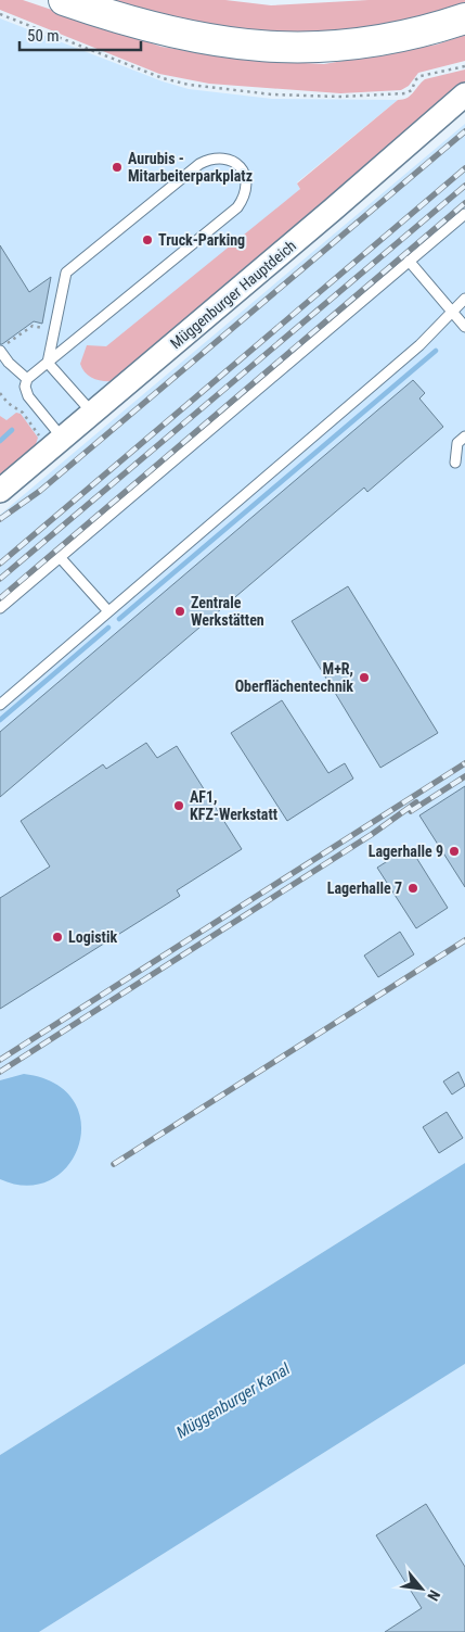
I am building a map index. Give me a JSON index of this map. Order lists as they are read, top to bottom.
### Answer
{
  "streets": {
    "street": ["Müggenburger Hauptdeich"]
  },
  "water": ["Müggenburger Kanal"],
  "places": [
    "Aurubis - Mitarbeiterparkplatz",
    "Truck-Parking",
    "Zentrale Werkstätten",
    "M+R, Oberflächentechnik",
    "AF1, KFZ-Werkstatt",
    "Lagerhalle 9",
    "Lagerhalle 7",
    "Logistik"
  ],
  "scale_bar": "50 m",
  "north": "bottom right"
}
